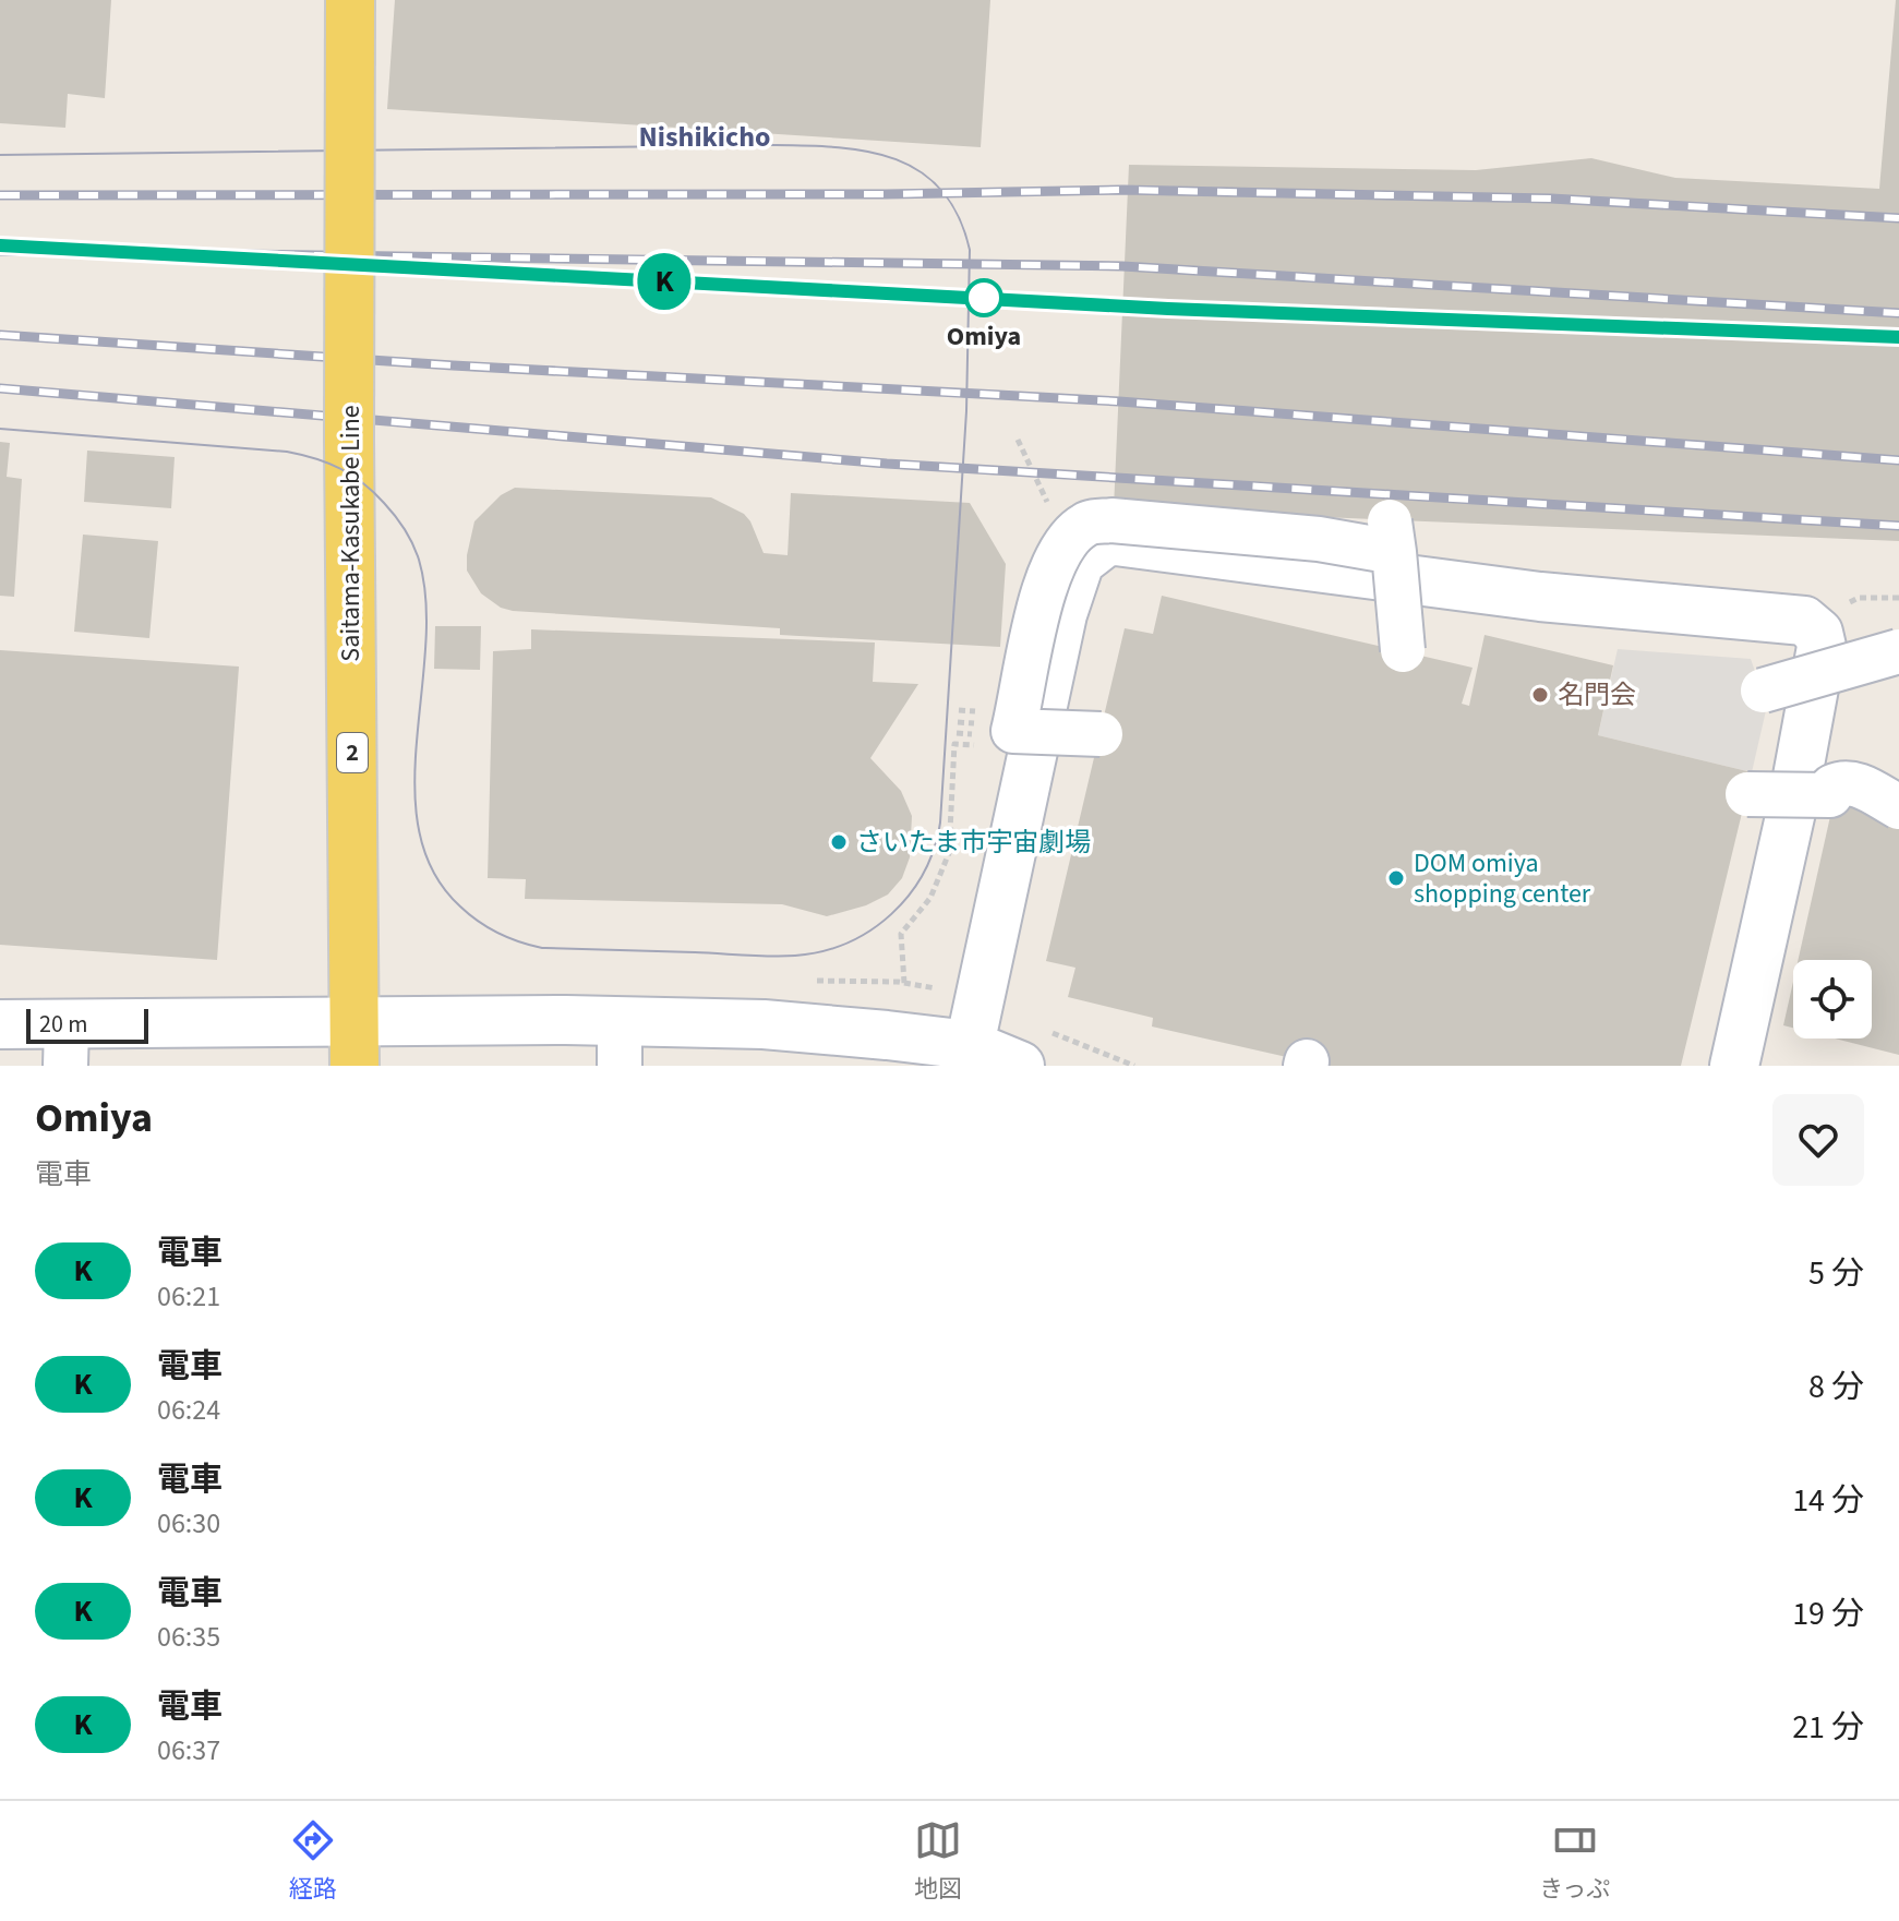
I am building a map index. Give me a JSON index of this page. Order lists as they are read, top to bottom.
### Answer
{
  "streets": {
    "main road": ["Saitama-Kasukabe Line", "2"]
  },
  "districts": ["Nishikicho"],
  "places": [
    "Omiya",
    "名門会",
    "さいたま市宇宙劇場",
    "DOM omiya shopping center"
  ],
  "scale_bar": "20 m",
  "page": {
    "on_map": "K",
    "scale": "20 m",
    "heading": ["Omiya", "電車"],
    "list": [
      {
        "mark": "K",
        "name": "電車",
        "note": "06:21",
        "value": "5 分"
      },
      {
        "mark": "K",
        "name": "電車",
        "note": "06:24",
        "value": "8 分"
      },
      {
        "mark": "K",
        "name": "電車",
        "note": "06:30",
        "value": "14 分"
      },
      {
        "mark": "K",
        "name": "電車",
        "note": "06:35",
        "value": "19 分"
      },
      {
        "mark": "K",
        "name": "電車",
        "note": "06:37",
        "value": "21 分"
      }
    ],
    "tabs": ["経路", "地図", "きっぷ"]
  }
}
